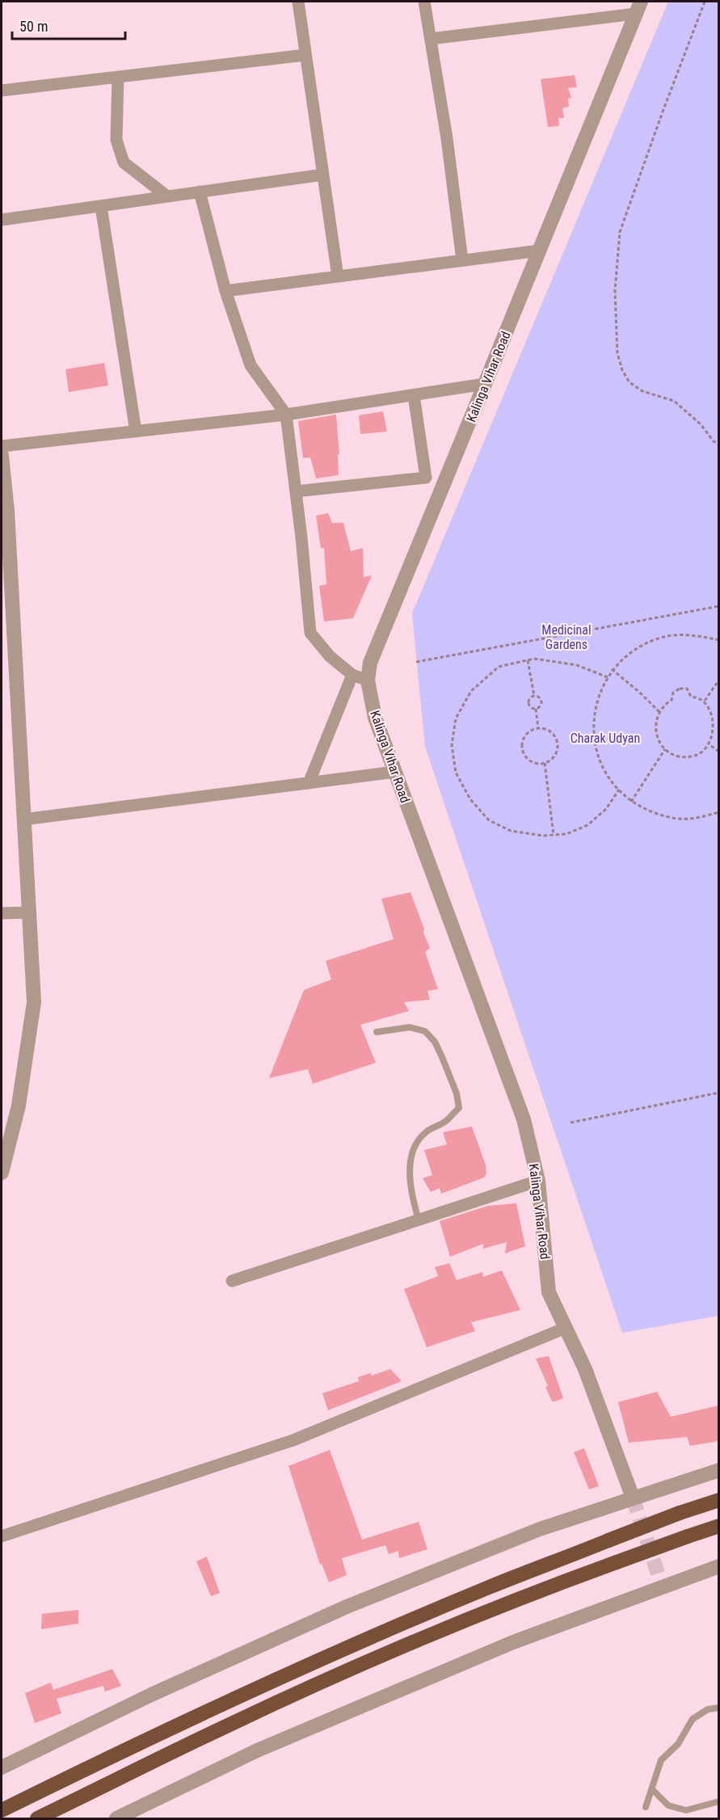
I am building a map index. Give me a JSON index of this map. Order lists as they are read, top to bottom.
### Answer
{
  "streets": {
    "street": ["Kalinga Vihar Road"]
  },
  "parks": ["Medicinal Gardens", "Charak Udyan"],
  "scale_bar": "50 m"
}
